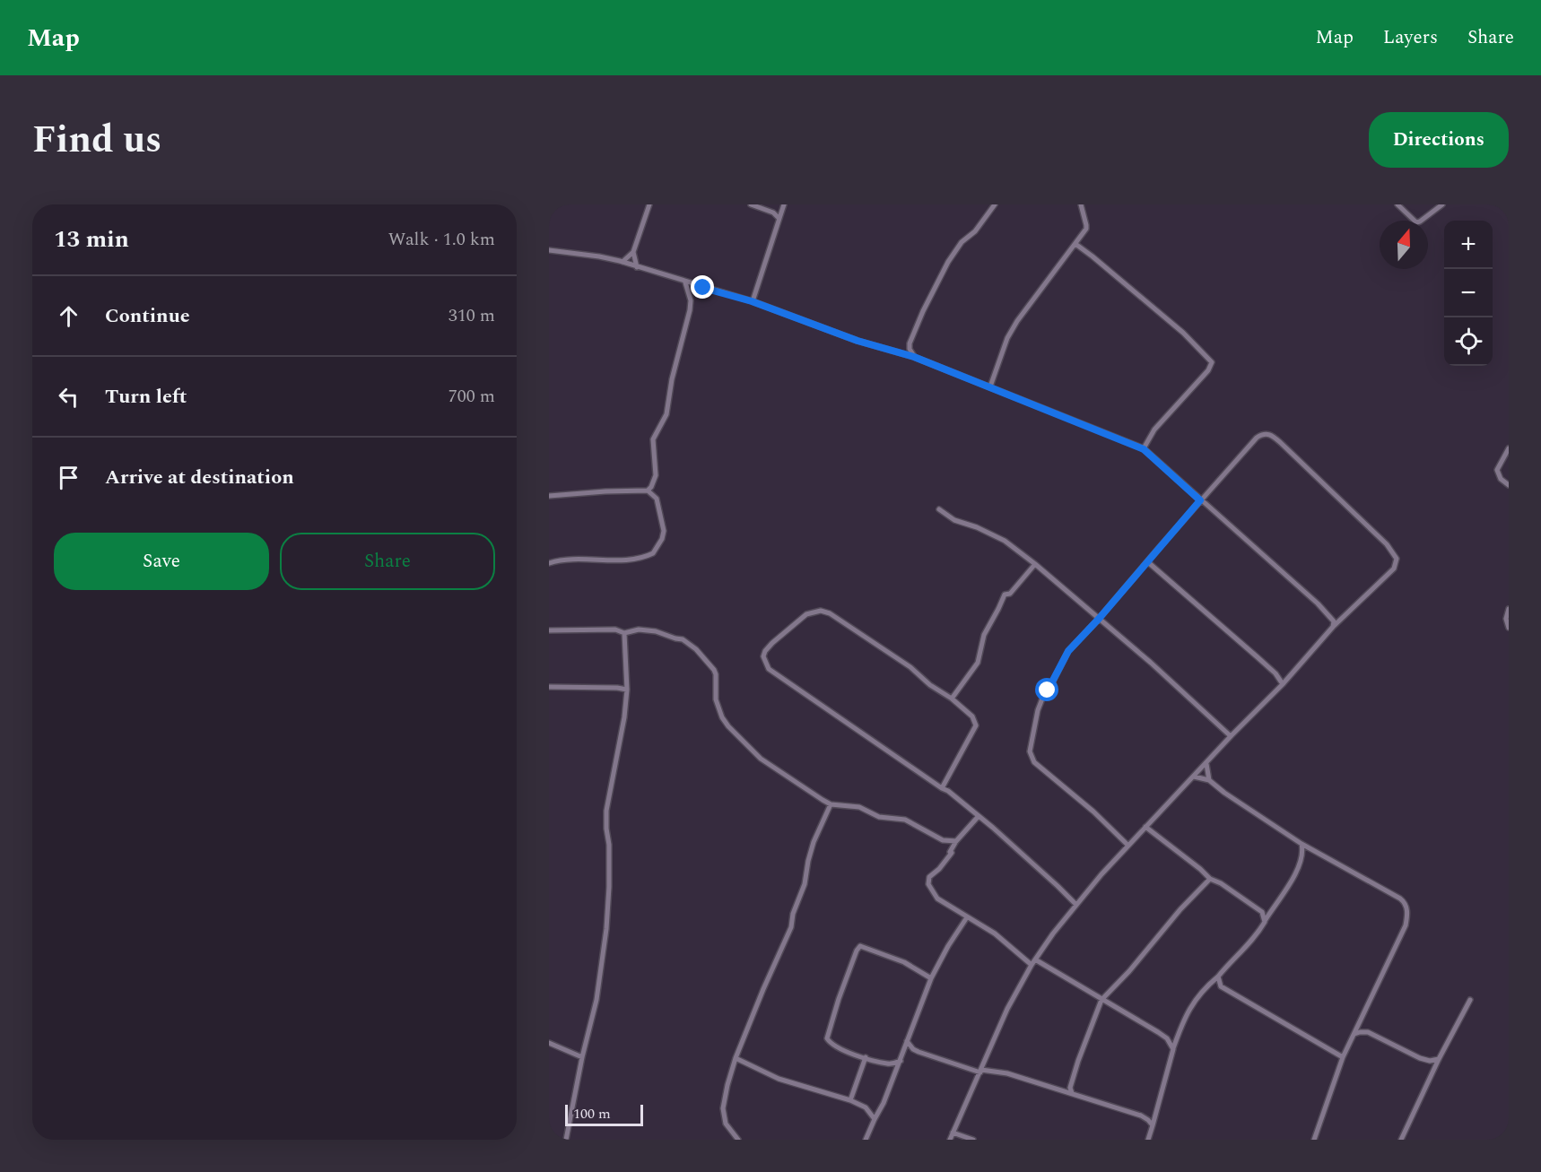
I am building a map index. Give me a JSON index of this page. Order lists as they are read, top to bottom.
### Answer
{
  "scale_bar": "100 m",
  "north": "top",
  "page": {
    "header": "Map",
    "nav": ["Map", "Layers", "Share"],
    "title": "Find us",
    "buttons": [
      "Directions",
      ["Save", "Share"]
    ],
    "heading": ["13 min", "Walk · 1.0 km"],
    "map_buttons": ["+", "−"],
    "list": [
      ["Continue", "310 m"],
      ["Turn left", "700 m"],
      "Arrive at destination"
    ],
    "scale": "100 m"
  }
}
